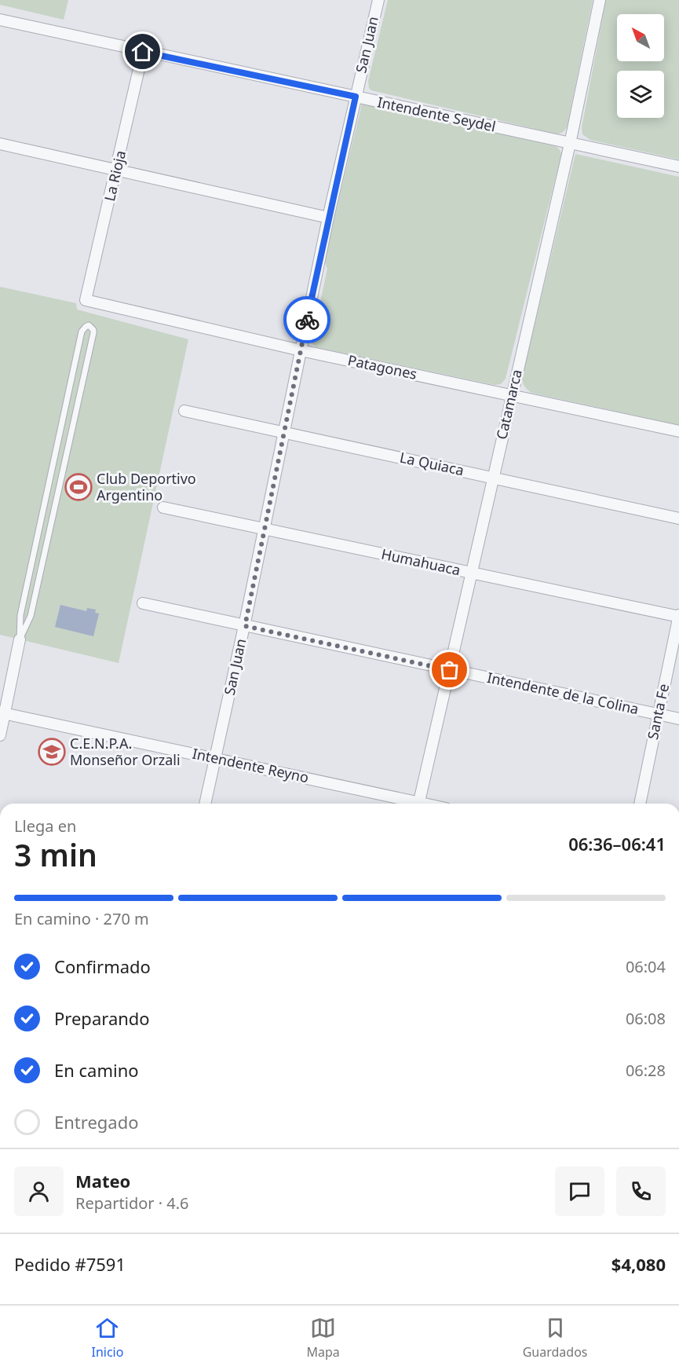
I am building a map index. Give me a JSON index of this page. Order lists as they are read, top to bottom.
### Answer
{
  "streets": {
    "street": [
      "San Juan",
      "Intendente Seydel",
      "La Rioja",
      "Patagones",
      "Catamarca",
      "La Quiaca",
      "Humahuaca",
      "Intendente de la Colina",
      "Santa Fe",
      "Intendente Reyno"
    ]
  },
  "crossings": [
    ["San Juan", "Intendente Seydel"],
    ["San Juan", "Patagones"],
    ["San Juan", "La Quiaca"],
    ["San Juan", "Humahuaca"],
    ["San Juan", "Intendente de la Colina"],
    ["San Juan", "Intendente Reyno"],
    ["Intendente Seydel", "La Rioja"],
    ["Intendente Seydel", "Catamarca"],
    ["La Rioja", "Patagones"],
    ["Patagones", "Catamarca"],
    ["Catamarca", "La Quiaca"],
    ["Catamarca", "Humahuaca"],
    ["Catamarca", "Intendente de la Colina"],
    ["Humahuaca", "Santa Fe"],
    ["Intendente de la Colina", "Santa Fe"]
  ],
  "places": {
    "sports": ["Club Deportivo Argentino"],
    "school or university": ["C.E.N.P.A. Monseñor Orzali"]
  },
  "north": "top left",
  "page": {
    "heading": ["3 min", "Llega en", "06:36–06:41"],
    "panel": [
      "Mateo",
      "Repartidor · 4.6",
      "Pedido #7591",
      "$4,080"
    ],
    "bar": "En camino · 270 m",
    "list": [
      ["Confirmado", "06:04"],
      ["Preparando", "06:08"],
      ["En camino", "06:28"],
      "Entregado"
    ],
    "tabs": ["Inicio", "Mapa", "Guardados"]
  }
}
